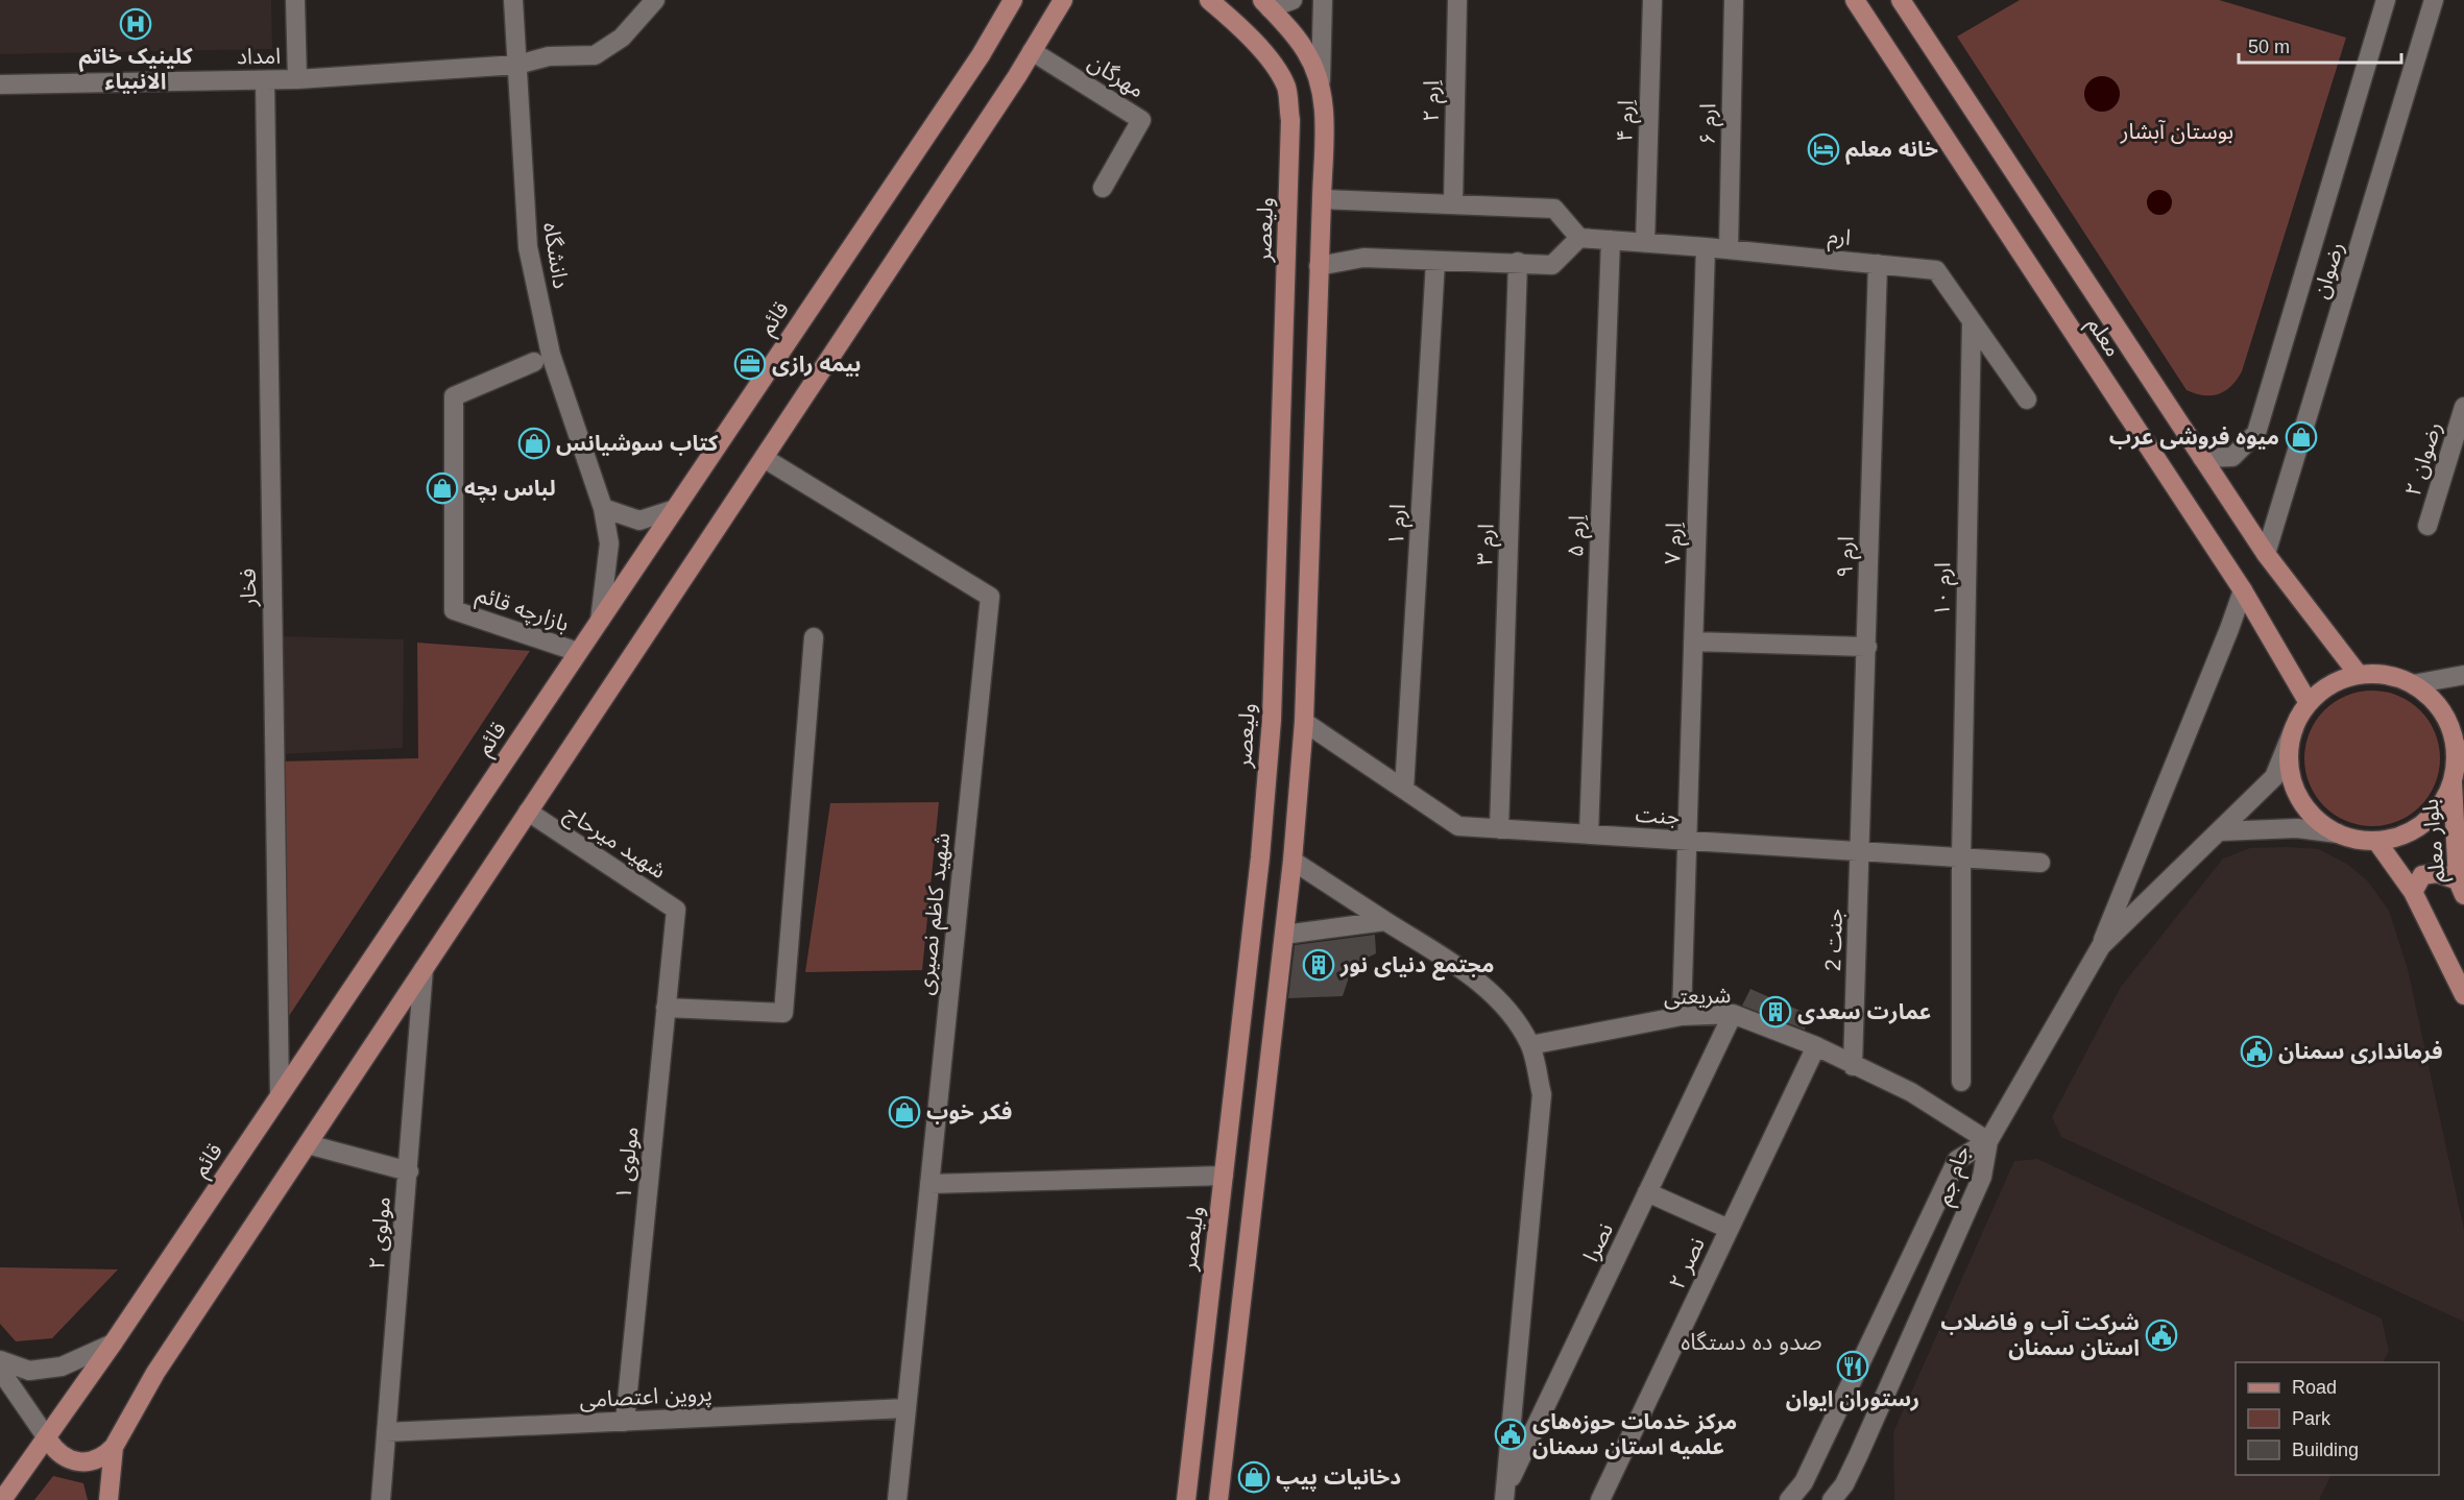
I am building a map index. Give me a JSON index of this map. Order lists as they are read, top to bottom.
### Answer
{
  "streets": {
    "main road": [
      "ولیعصر",
      "قائم",
      "معلم",
      "بلوار معلم"
    ],
    "street": [
      "امداد",
      "مهرگان",
      "اِرم ۲",
      "اِرم ۴",
      "ارم ۶",
      "ارم",
      "دانشگاه",
      "رضوان",
      "رضوان ۲",
      "ارم ۱",
      "اِرم ۵",
      "اِرم ۷",
      "ارم ۳",
      "ارم ۹",
      "فخار",
      "ارم ۱۰",
      "بازارچه قائم",
      "جنت",
      "شهید میرحاج",
      "شهید کاظم نصیری",
      "جنت 2",
      "شریعتی",
      "مولوی ۱",
      "جام جم",
      "مولوی ۲",
      "نصرا",
      "نصر ۲",
      "پروین اعتصامی"
    ]
  },
  "crossings": [
    ["امداد", "دانشگاه"],
    ["امداد", "فخار"],
    ["اِرم ۴", "ارم"],
    ["ارم ۶", "ارم"],
    ["ارم", "اِرم ۵"],
    ["ارم", "اِرم ۷"],
    ["ارم", "ارم ۹"],
    ["ارم", "ارم ۱۰"],
    ["دانشگاه", "قائم"],
    ["رضوان", "معلم"],
    ["قائم", "فخار"],
    ["قائم", "بازارچه قائم"],
    ["معلم", "بلوار معلم"],
    ["ارم ۱", "جنت"],
    ["اِرم ۵", "جنت"],
    ["اِرم ۷", "جنت"],
    ["اِرم ۷", "شریعتی"],
    ["ارم ۳", "جنت"],
    ["ارم ۹", "جنت"],
    ["ارم ۹", "جنت 2"],
    ["ارم ۱۰", "جنت"],
    ["جنت", "جنت 2"],
    ["شهید میرحاج", "مولوی ۱"],
    ["شهید کاظم نصیری", "پروین اعتصامی"],
    ["جنت 2", "شریعتی"],
    ["شریعتی", "جام جم"],
    ["شریعتی", "نصرا"],
    ["شریعتی", "نصر ۲"],
    ["مولوی ۱", "پروین اعتصامی"],
    ["مولوی ۲", "پروین اعتصامی"]
  ],
  "districts": ["صدو ده دستگاه"],
  "parks": ["بوستان آبشار"],
  "places": {
    "hospital": ["کلینیک خاتم الانبیاء"],
    "hotel": ["خانه معلم"],
    "office": ["بیمه رازی"],
    "shop": [
      "میوه فروشی عرب",
      "کتاب سوشیانس",
      "لباس بچه",
      "فکر خوب",
      "دخانیات پیپ"
    ],
    "building": ["مجتمع دنیای نور", "عمارت سعدی"],
    "public building": ["فرمانداری سمنان", "شرکت آب و فاضلاب استان سمنان", "مرکز خدمات حوزه‌های علمیه استان سمنان"],
    "restaurant": ["رستوران ایوان"]
  },
  "legend": ["Road", "Park", "Building"],
  "scale_bar": "50 m"
}
